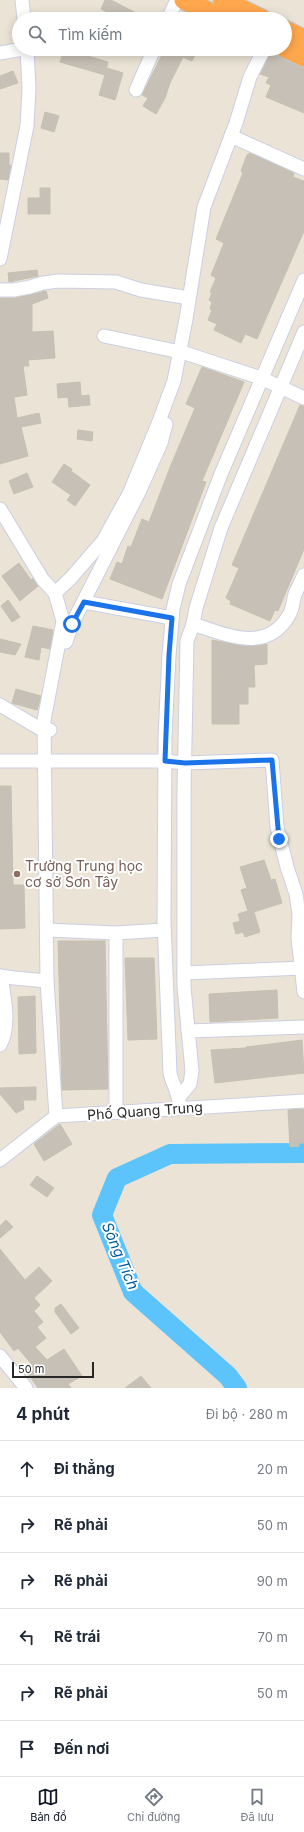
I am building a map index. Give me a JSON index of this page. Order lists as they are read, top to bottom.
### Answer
{
  "streets": {
    "street": ["Phố Quang Trung"]
  },
  "water": ["Sông Tích"],
  "places": ["Trường Trung học cơ sở Sơn Tây"],
  "scale_bar": "50 m",
  "page": {
    "search": "Tìm kiếm",
    "scale": "50 m",
    "heading": ["4 phút", "Đi bộ · 280 m"],
    "list": [
      ["Đi thẳng", "20 m"],
      ["Rẽ phải", "50 m"],
      ["Rẽ phải", "90 m"],
      ["Rẽ trái", "70 m"],
      ["Rẽ phải", "50 m"],
      "Đến nơi"
    ],
    "nav": ["Bản đồ", "Chỉ đường", "Đã lưu"]
  }
}
